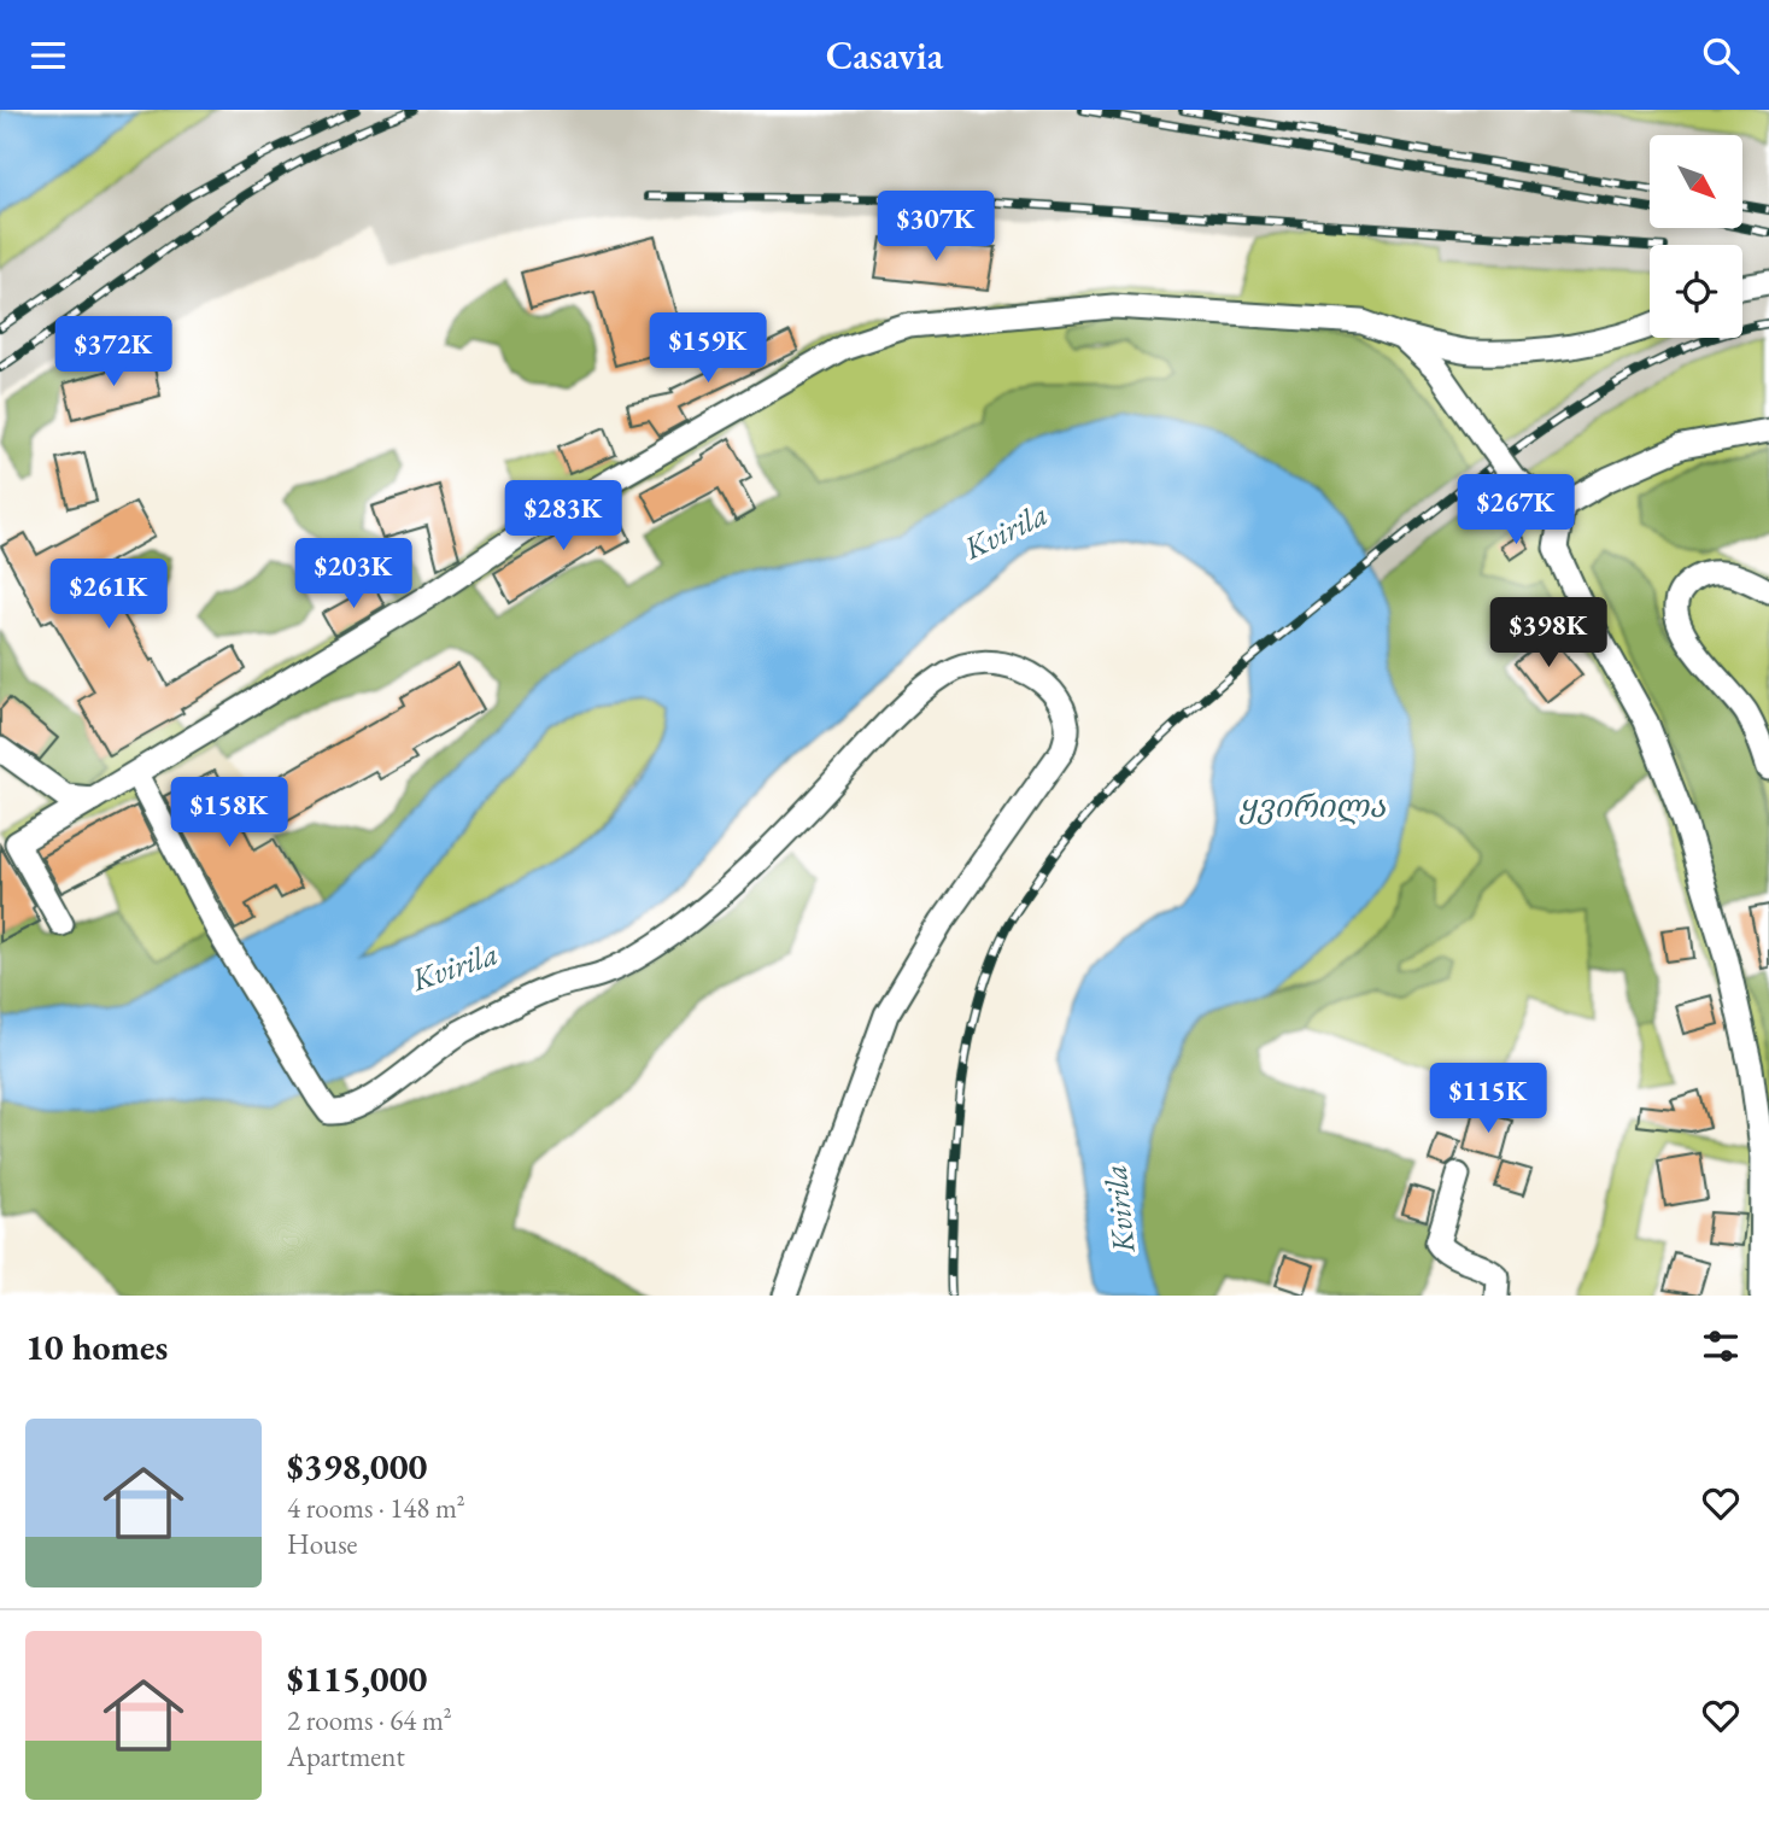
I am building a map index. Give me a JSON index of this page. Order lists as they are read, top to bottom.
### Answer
{
  "water": ["Kvirila", "ყვირილა"],
  "north": "bottom right",
  "page": {
    "header": "Casavia",
    "price": [
      "$307K",
      "$159K",
      "$372K",
      "$267K",
      "$283K",
      "$203K",
      "$261K",
      "$398K",
      "$158K",
      "$115K"
    ],
    "heading": "10 homes",
    "list": [
      {
        "name": "$398,000",
        "note": "4 rooms · 148 m² · House"
      },
      {
        "name": "$115,000",
        "note": "2 rooms · 64 m² · Apartment"
      }
    ]
  }
}
